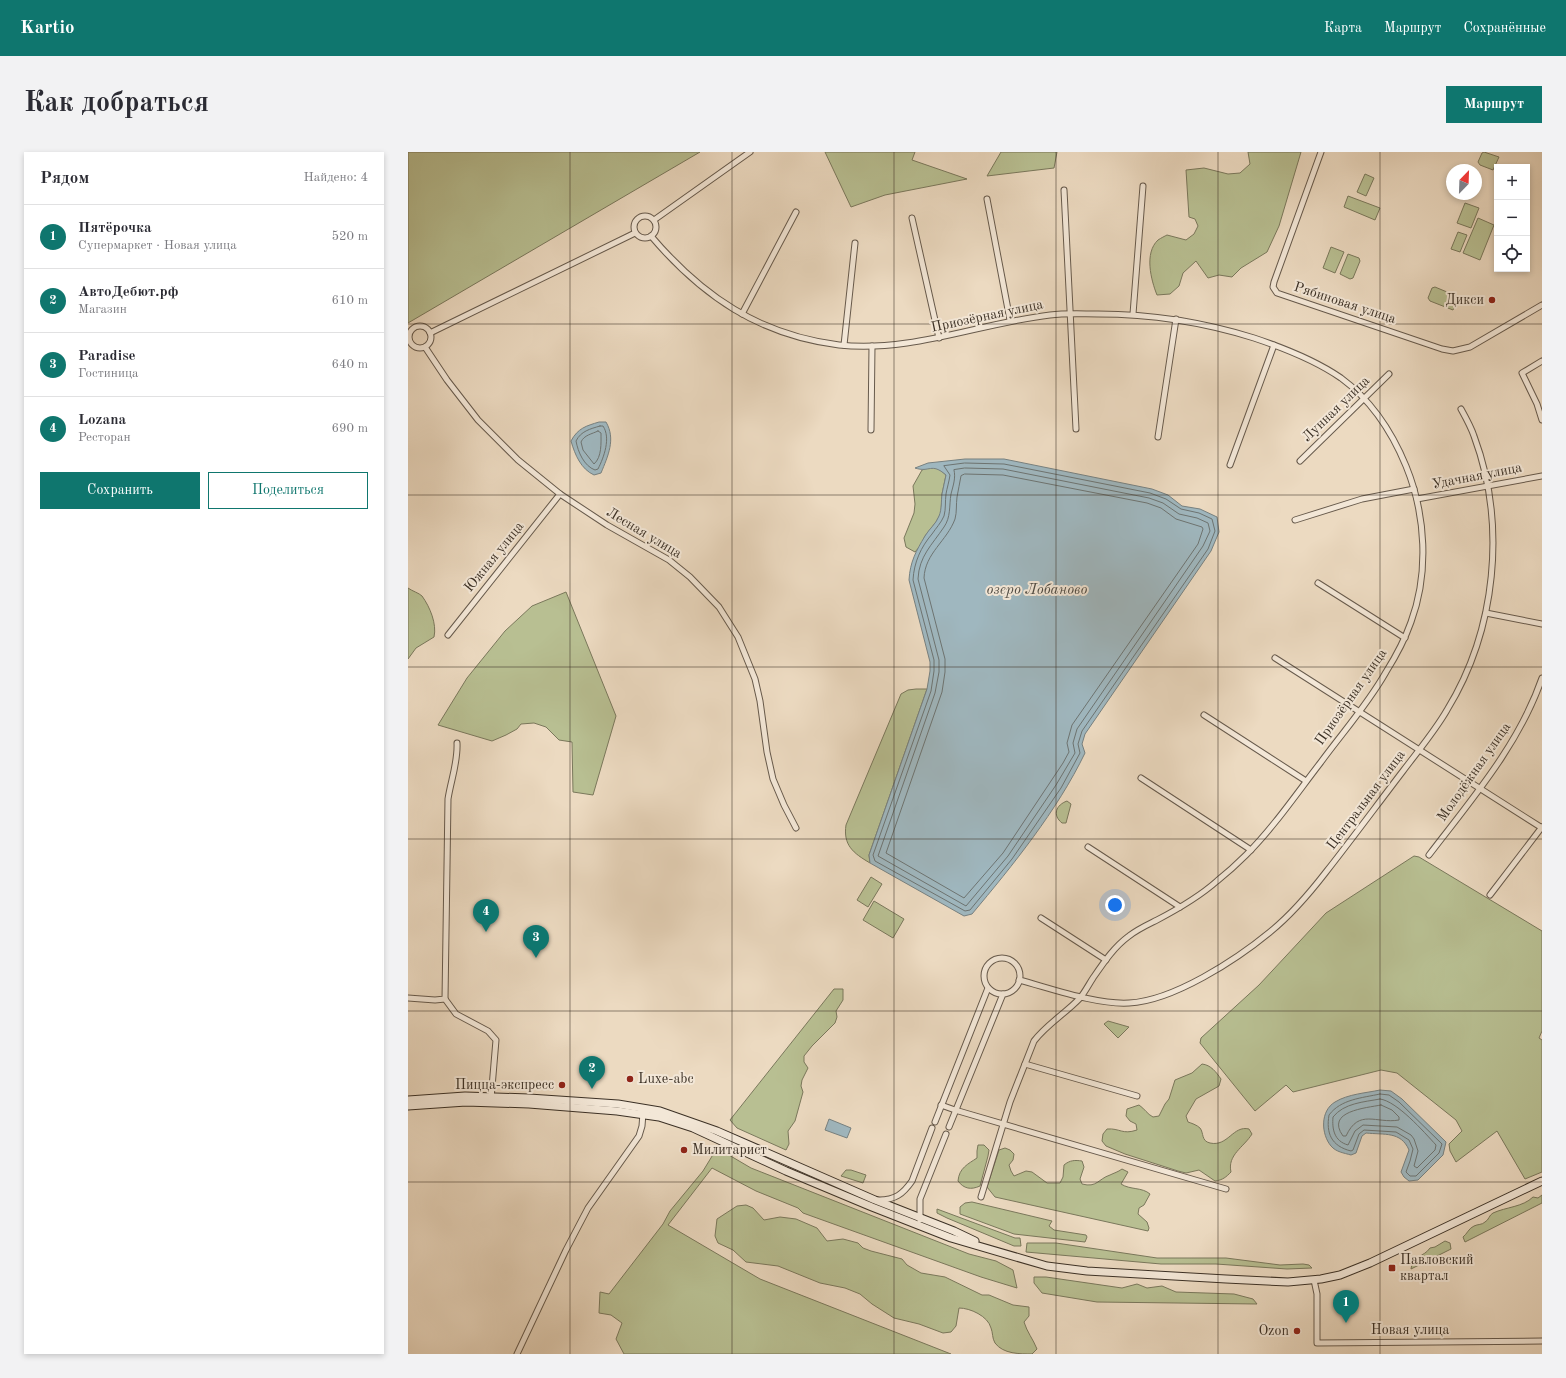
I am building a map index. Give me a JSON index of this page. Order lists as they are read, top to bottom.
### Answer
{
  "streets": {
    "street": [
      "Рябиновая улица",
      "Приозёрная улица",
      "Лунная улица",
      "Удачная улица",
      "Лесная улица",
      "Южная улица",
      "Молодёжная улица",
      "Центральная улица",
      "Новая улица"
    ]
  },
  "crossings": [
    ["Приозёрная улица", "Лунная улица"],
    ["Приозёрная улица", "Удачная улица"],
    ["Приозёрная улица", "Центральная улица"],
    ["Удачная улица", "Центральная улица"],
    ["Лесная улица", "Южная улица"]
  ],
  "water": ["озеро Лобаново"],
  "places": {
    "other": [
      "Дикси",
      "Luxe-abc",
      "Пицца-экспресс",
      "Милитарист",
      "Ozon"
    ],
    "transit": ["Павловский квартал"]
  },
  "north": "top right",
  "page": {
    "header": "Kartio",
    "nav": ["Карта", "Маршрут", "Сохранённые"],
    "buttons": [
      "Маршрут",
      ["Сохранить", "Поделиться"]
    ],
    "title": "Как добраться",
    "heading": ["Рядом", "Найдено: 4"],
    "map_buttons": ["+", "−"],
    "list": [
      {
        "mark": "1",
        "name": "Пятёрочка",
        "note": "Супермаркет · Новая улица",
        "value": "520 m"
      },
      {
        "mark": "2",
        "name": "АвтоДебют.рф",
        "note": "Магазин",
        "value": "610 m"
      },
      {
        "mark": "3",
        "name": "Paradise",
        "note": "Гостиница",
        "value": "640 m"
      },
      {
        "mark": "4",
        "name": "Lozana",
        "note": "Ресторан",
        "value": "690 m"
      }
    ],
    "pins": [
      "4",
      "3",
      "2",
      "1"
    ]
  }
}
